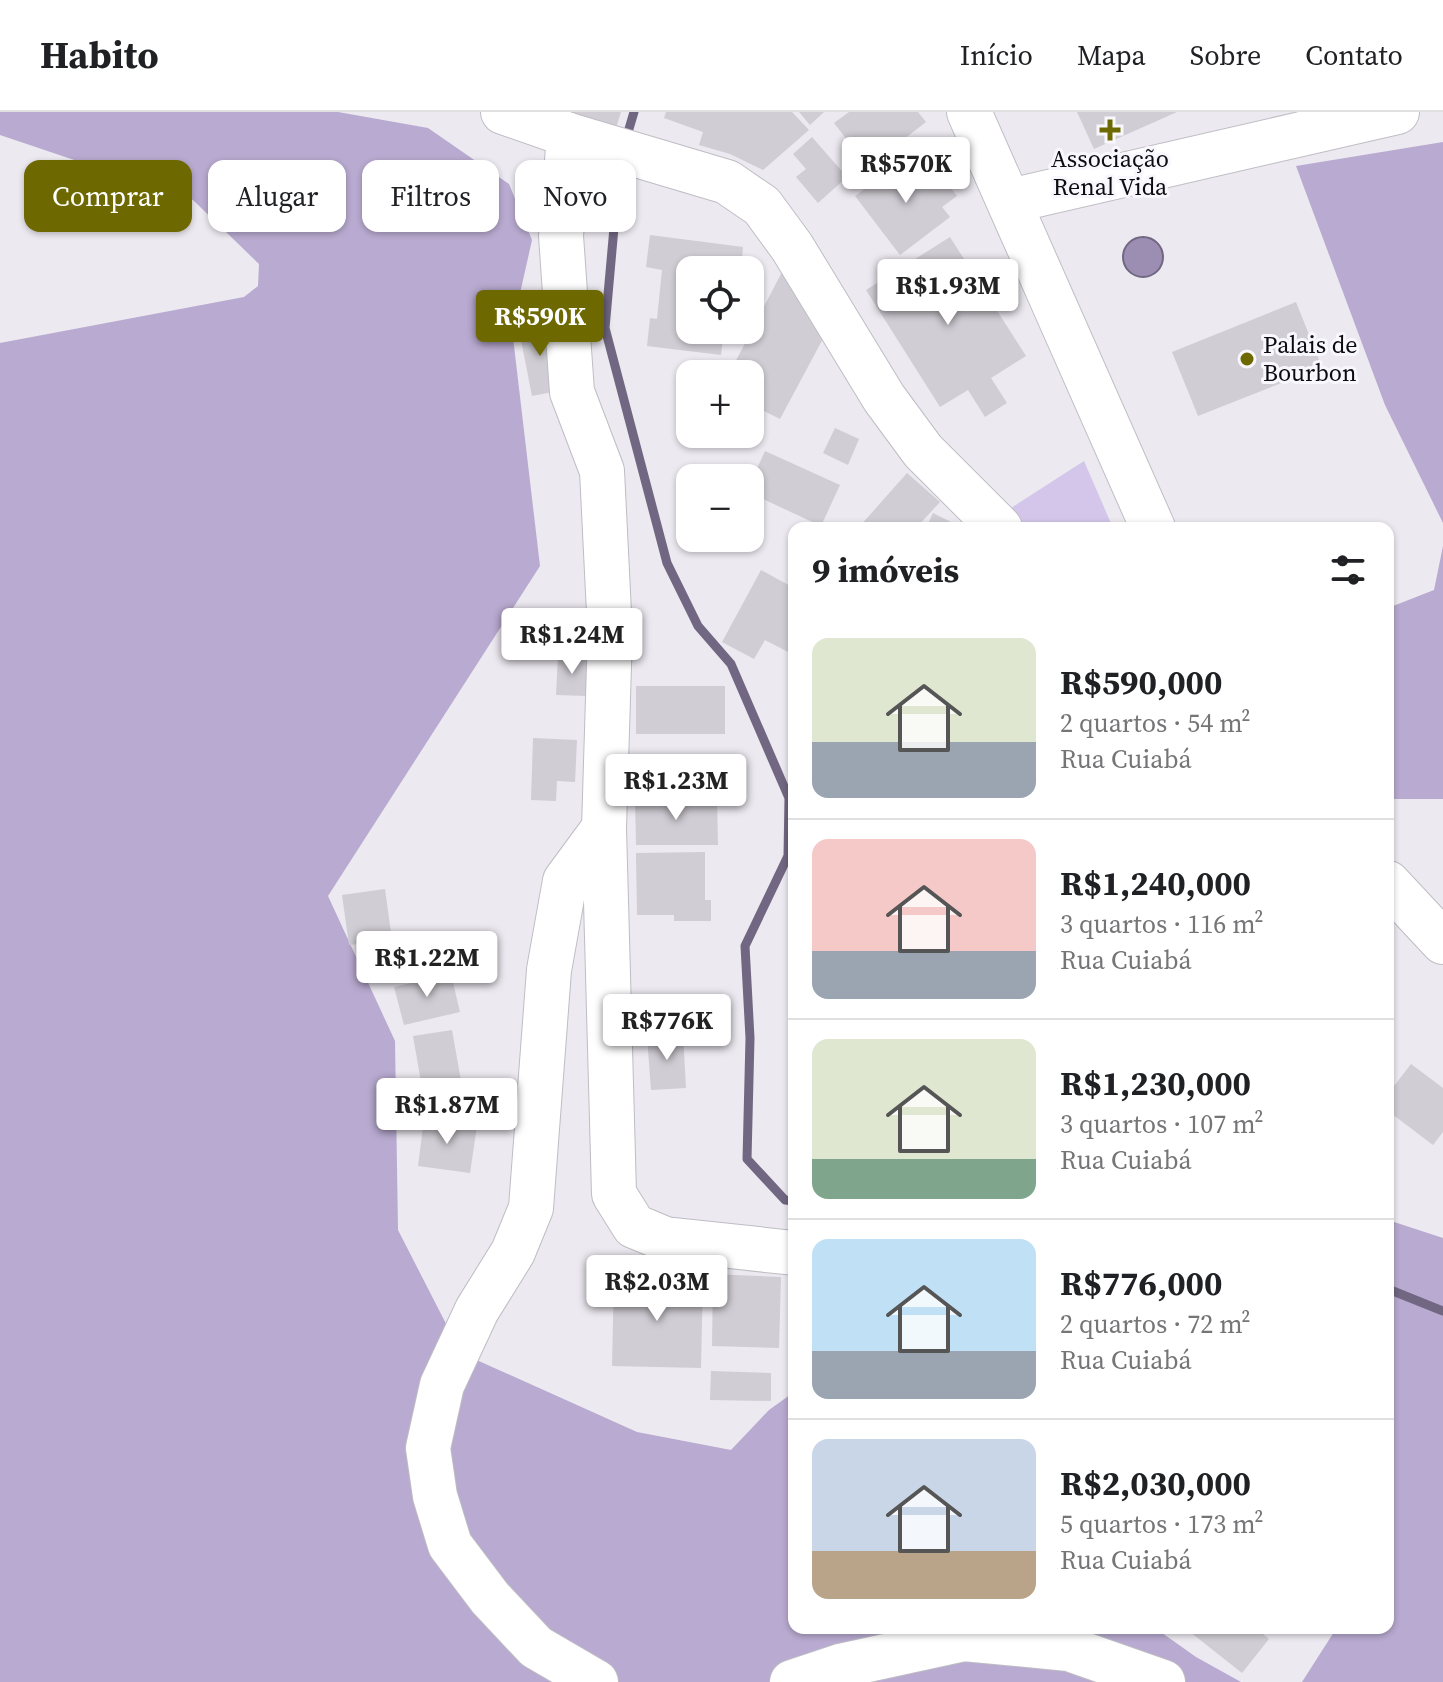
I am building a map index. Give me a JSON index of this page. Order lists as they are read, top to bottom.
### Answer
{
  "places": {
    "health": ["Associação Renal Vida"],
    "other": ["Palais de Bourbon"]
  },
  "page": {
    "header": "Habito",
    "nav": [
      "Início",
      "Mapa",
      "Sobre",
      "Contato"
    ],
    "price": [
      "R$570K",
      "R$1.93M",
      "R$590K",
      "R$1.24M",
      "R$1.23M",
      "R$1.22M",
      "R$776K",
      "R$1.87M",
      "R$2.03M"
    ],
    "chip": [
      "Comprar",
      "Alugar",
      "Filtros",
      "Novo"
    ],
    "map_buttons": ["+", "−"],
    "heading": "9 imóveis",
    "list": [
      {
        "name": "R$590,000",
        "note": "2 quartos · 54 m² · Rua Cuiabá"
      },
      {
        "name": "R$1,240,000",
        "note": "3 quartos · 116 m² · Rua Cuiabá"
      },
      {
        "name": "R$1,230,000",
        "note": "3 quartos · 107 m² · Rua Cuiabá"
      },
      {
        "name": "R$776,000",
        "note": "2 quartos · 72 m² · Rua Cuiabá"
      },
      {
        "name": "R$2,030,000",
        "note": "5 quartos · 173 m² · Rua Cuiabá"
      }
    ]
  }
}
